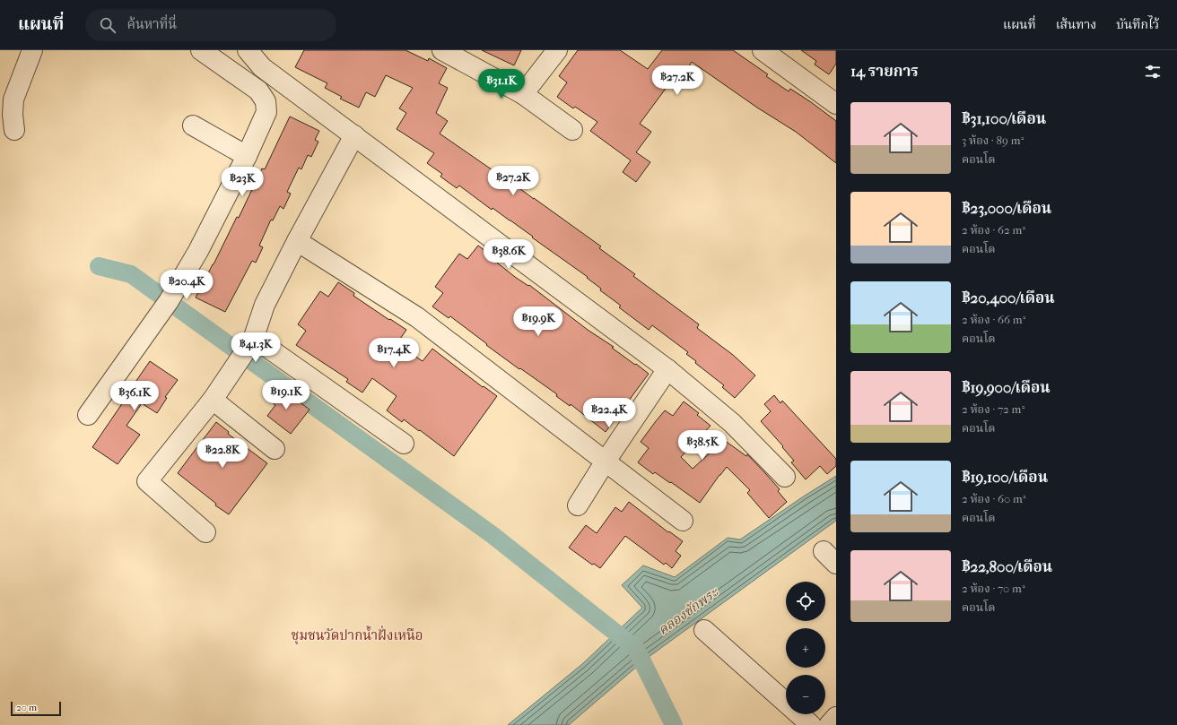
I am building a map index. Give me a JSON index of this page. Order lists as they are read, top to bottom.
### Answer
{
  "districts": ["ชุมชนวัดปากน้ำฝั่งเหนือ"],
  "water": ["คลองชักพระ"],
  "scale_bar": "20 m",
  "page": {
    "header": "แผนที่",
    "search": "ค้นหาที่นี่",
    "nav": ["แผนที่", "เส้นทาง", "บันทึกไว้"],
    "heading": "14 รายการ",
    "price": [
      "฿27.2K",
      "฿31.1K",
      "฿27.2K",
      "฿23K",
      "฿38.6K",
      "฿20.4K",
      "฿19.9K",
      "฿41.3K",
      "฿17.4K",
      "฿19.1K",
      "฿36.1K",
      "฿22.4K",
      "฿38.5K",
      "฿22.8K"
    ],
    "list": [
      {
        "name": "฿31,100/เดือน",
        "note": "3 ห้อง · 89 m² · คอนโด"
      },
      {
        "name": "฿23,000/เดือน",
        "note": "2 ห้อง · 62 m² · คอนโด"
      },
      {
        "name": "฿20,400/เดือน",
        "note": "2 ห้อง · 66 m² · คอนโด"
      },
      {
        "name": "฿19,900/เดือน",
        "note": "2 ห้อง · 72 m² · คอนโด"
      },
      {
        "name": "฿19,100/เดือน",
        "note": "2 ห้อง · 60 m² · คอนโด"
      },
      {
        "name": "฿22,800/เดือน",
        "note": "2 ห้อง · 70 m² · คอนโด"
      }
    ],
    "map_buttons": ["+", "−"],
    "scale": "20 m"
  }
}
